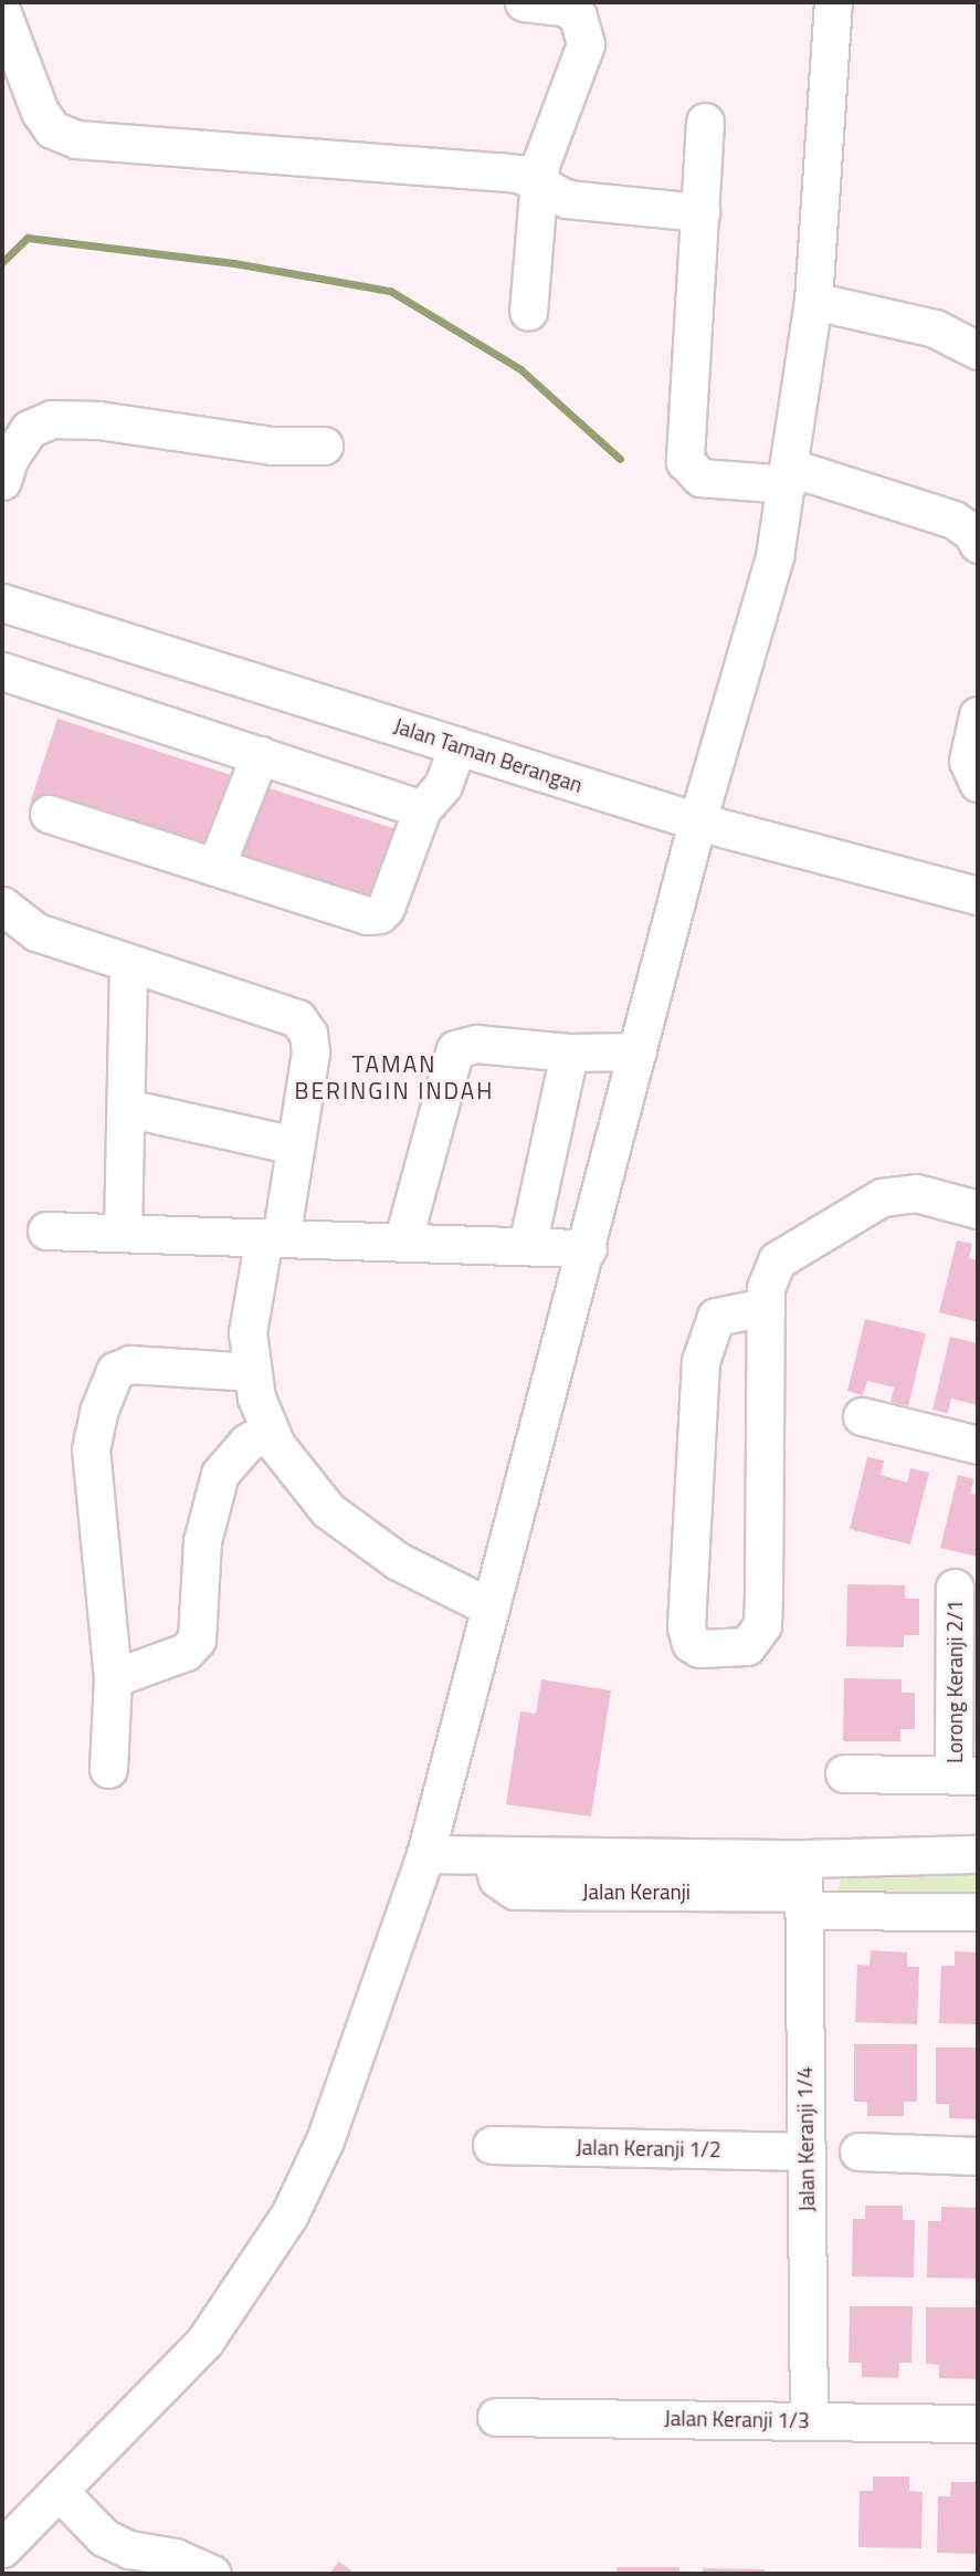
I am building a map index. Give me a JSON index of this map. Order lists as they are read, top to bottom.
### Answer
{
  "streets": {
    "street": [
      "Jalan Taman Berangan",
      "Lorong Keranji 2/1",
      "Jalan Keranji 1/4",
      "Jalan Keranji 1/2",
      "Jalan Keranji 1/3"
    ]
  },
  "crossings": [
    ["Jalan Keranji 1/4", "Jalan Keranji 1/2"],
    ["Jalan Keranji 1/4", "Jalan Keranji 1/3"]
  ],
  "districts": ["TAMAN BERINGIN INDAH"]
}
